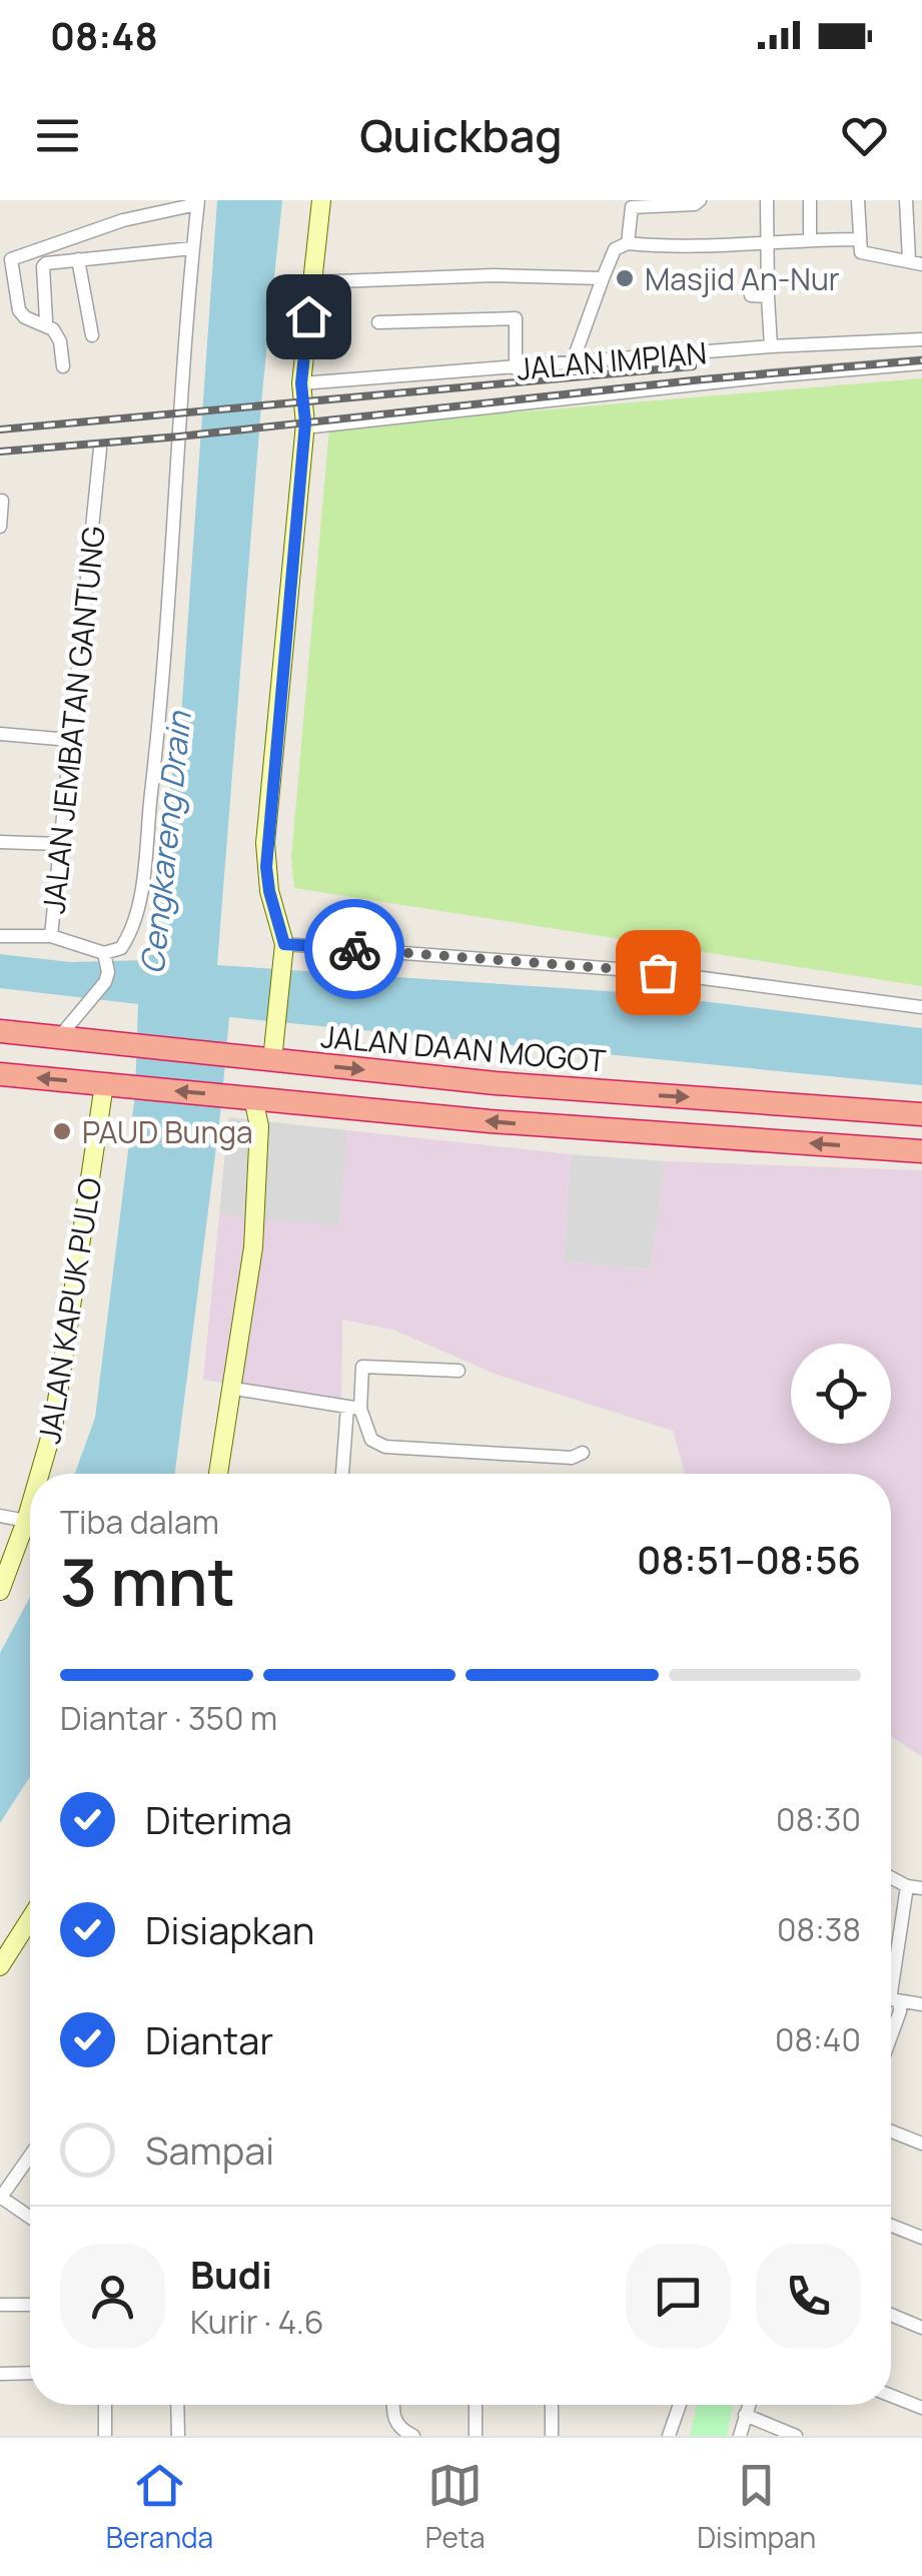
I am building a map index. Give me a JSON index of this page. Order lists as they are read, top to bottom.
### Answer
{
  "streets": {
    "highway": ["JALAN DAAN MOGOT"],
    "main road": ["JALAN KAPUK PULO"],
    "street": ["JALAN IMPIAN", "JALAN JEMBATAN GANTUNG"]
  },
  "water": ["Cengkareng Drain"],
  "places": ["Masjid An-Nur", "PAUD Bunga"],
  "page": {
    "status": "08:48",
    "header": "Quickbag",
    "heading": ["3 mnt", "Tiba dalam", "08:51–08:56"],
    "panel": ["Budi", "Kurir · 4.6"],
    "bar": "Diantar · 350 m",
    "list": [
      ["Diterima", "08:30"],
      ["Disiapkan", "08:38"],
      ["Diantar", "08:40"],
      "Sampai"
    ],
    "tabs": ["Beranda", "Peta", "Disimpan"]
  }
}
